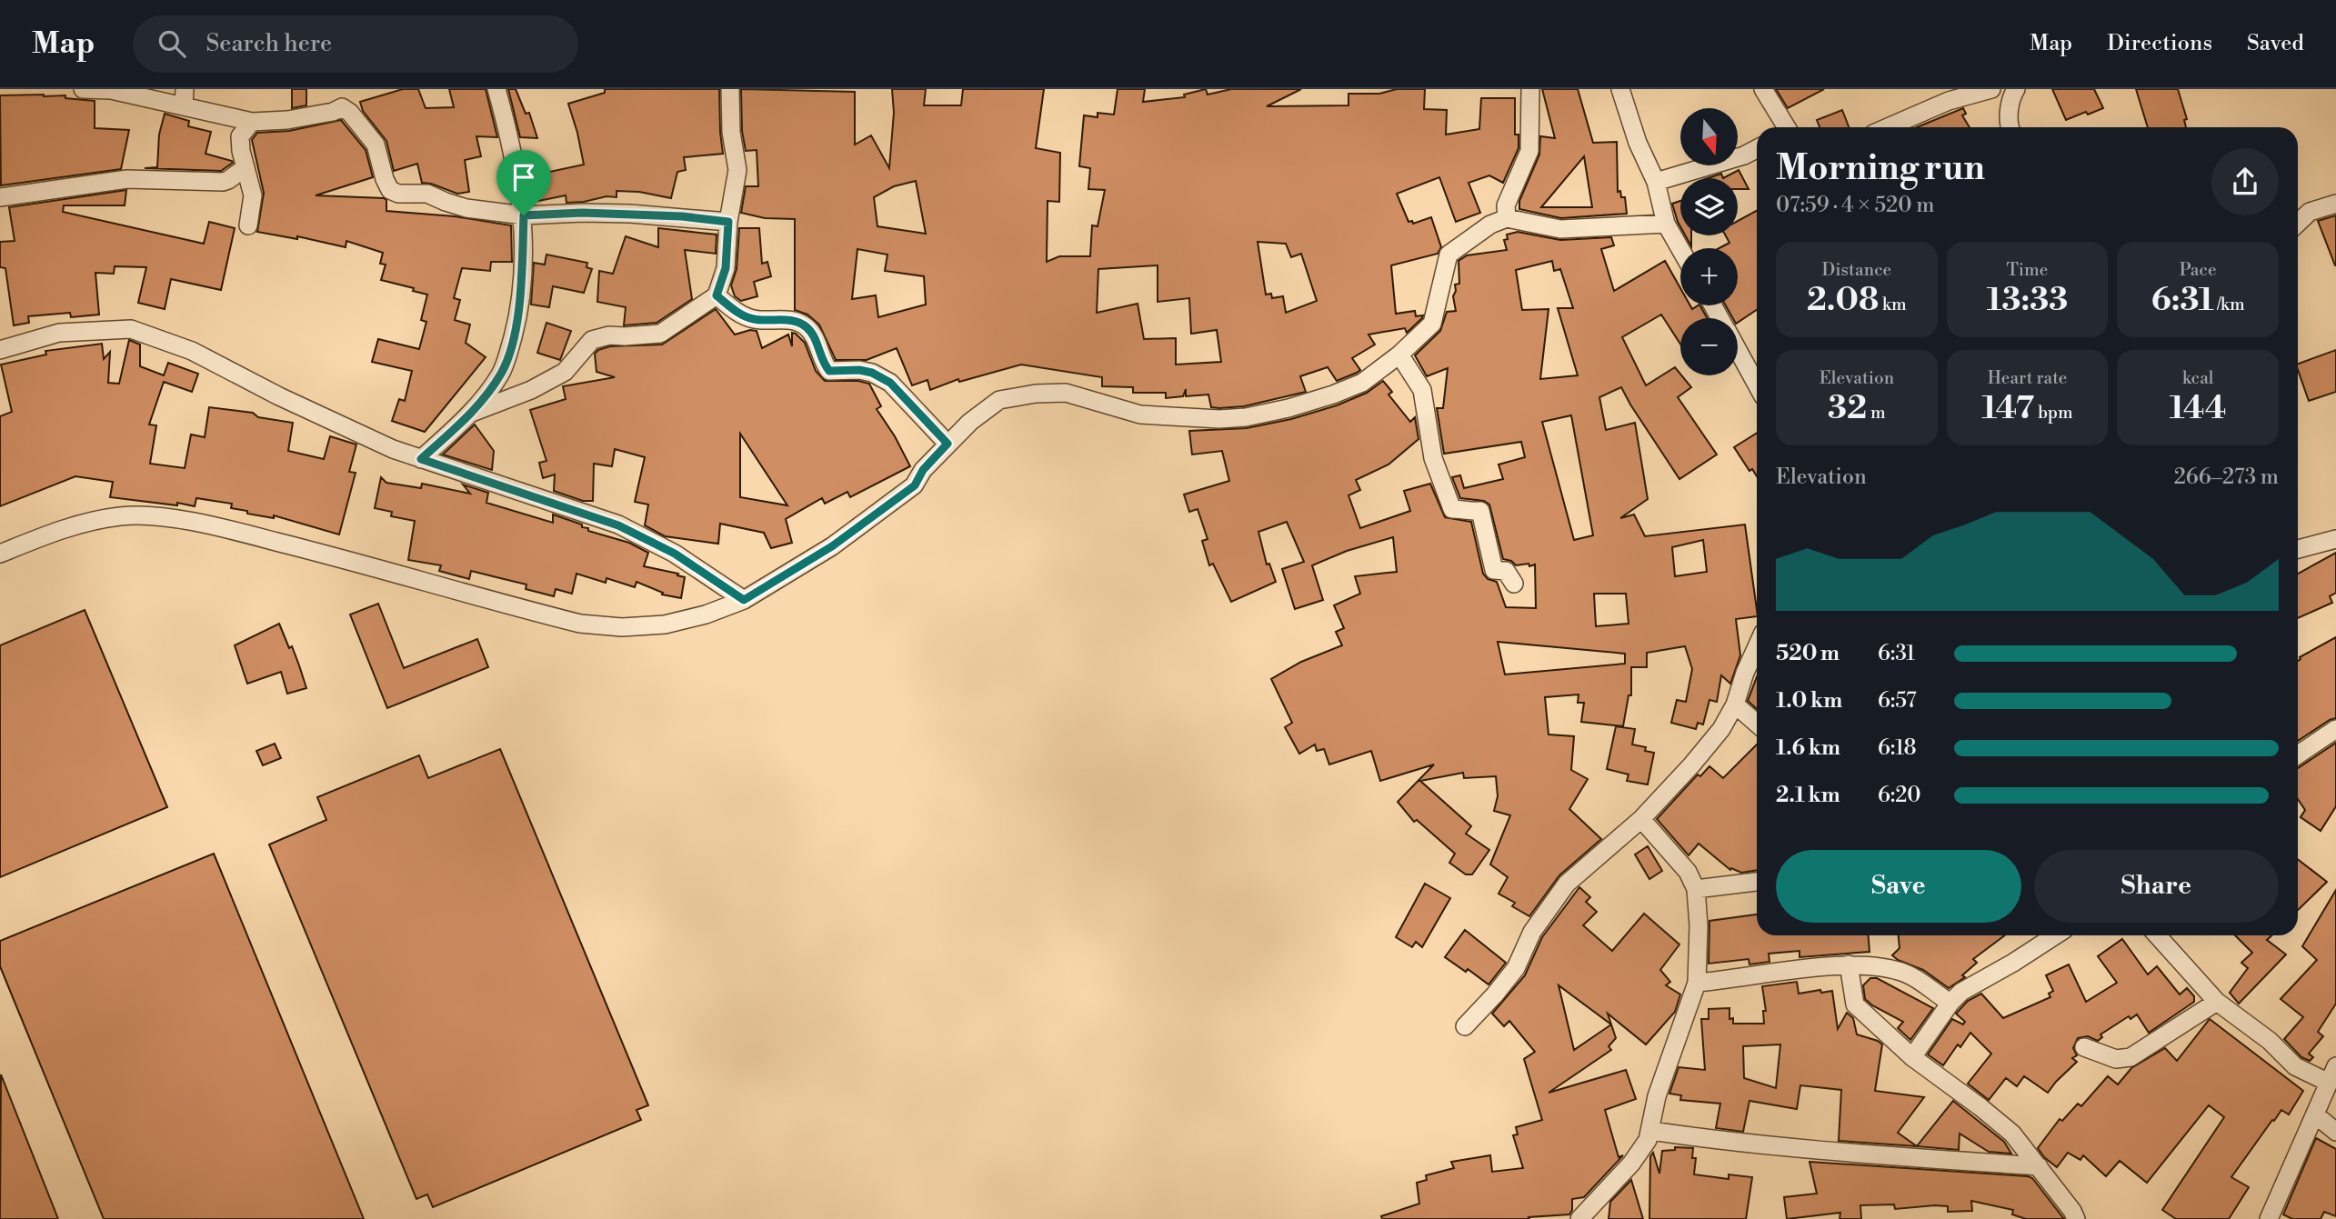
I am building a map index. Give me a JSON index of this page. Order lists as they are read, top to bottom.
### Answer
{
  "north": "bottom",
  "page": {
    "header": "Map",
    "search": "Search here",
    "nav": ["Map", "Directions", "Saved"],
    "map_buttons": ["+", "−"],
    "heading": ["Morning run", "07:59 · 4 × 520 m"],
    "stats": [
      ["Distance", "2.08 km"],
      ["Time", "13:33"],
      ["Pace", "6:31 /km"],
      ["Elevation", "32 m"],
      ["Heart rate", "147 bpm"],
      ["kcal", "144"]
    ],
    "chart": ["Elevation", "266–273 m"],
    "list": [
      {
        "name": "520 m",
        "note": "6:31"
      },
      {
        "name": "1.0 km",
        "note": "6:57"
      },
      {
        "name": "1.6 km",
        "note": "6:18"
      },
      {
        "name": "2.1 km",
        "note": "6:20"
      }
    ],
    "buttons": ["Save", "Share"]
  }
}
